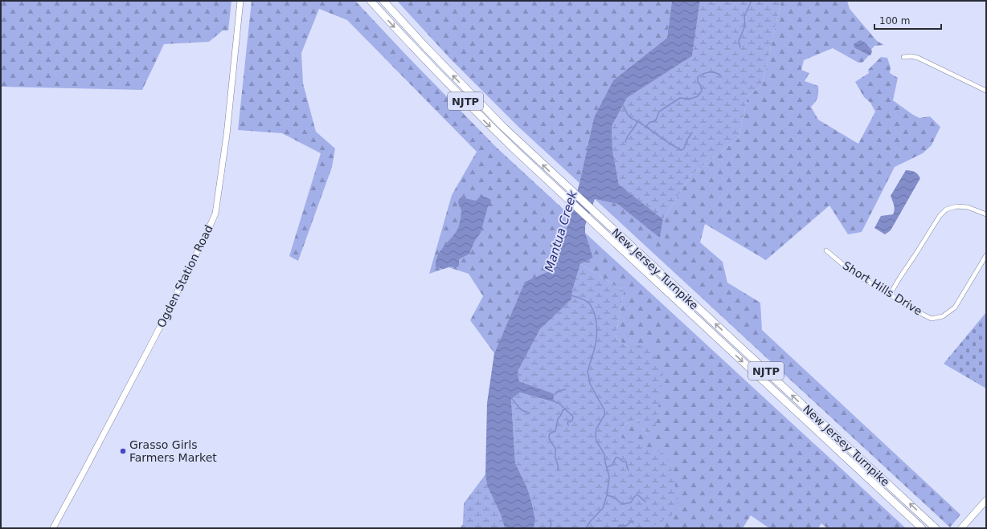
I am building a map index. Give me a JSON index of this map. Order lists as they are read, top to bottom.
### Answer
{
  "streets": {
    "highway": ["NJTP", "New Jersey Turnpike"],
    "street": ["Ogden Station Road", "Short Hills Drive"]
  },
  "water": ["Mantua Creek"],
  "places": ["Grasso Girls Farmers Market"],
  "scale_bar": "100 m"
}
